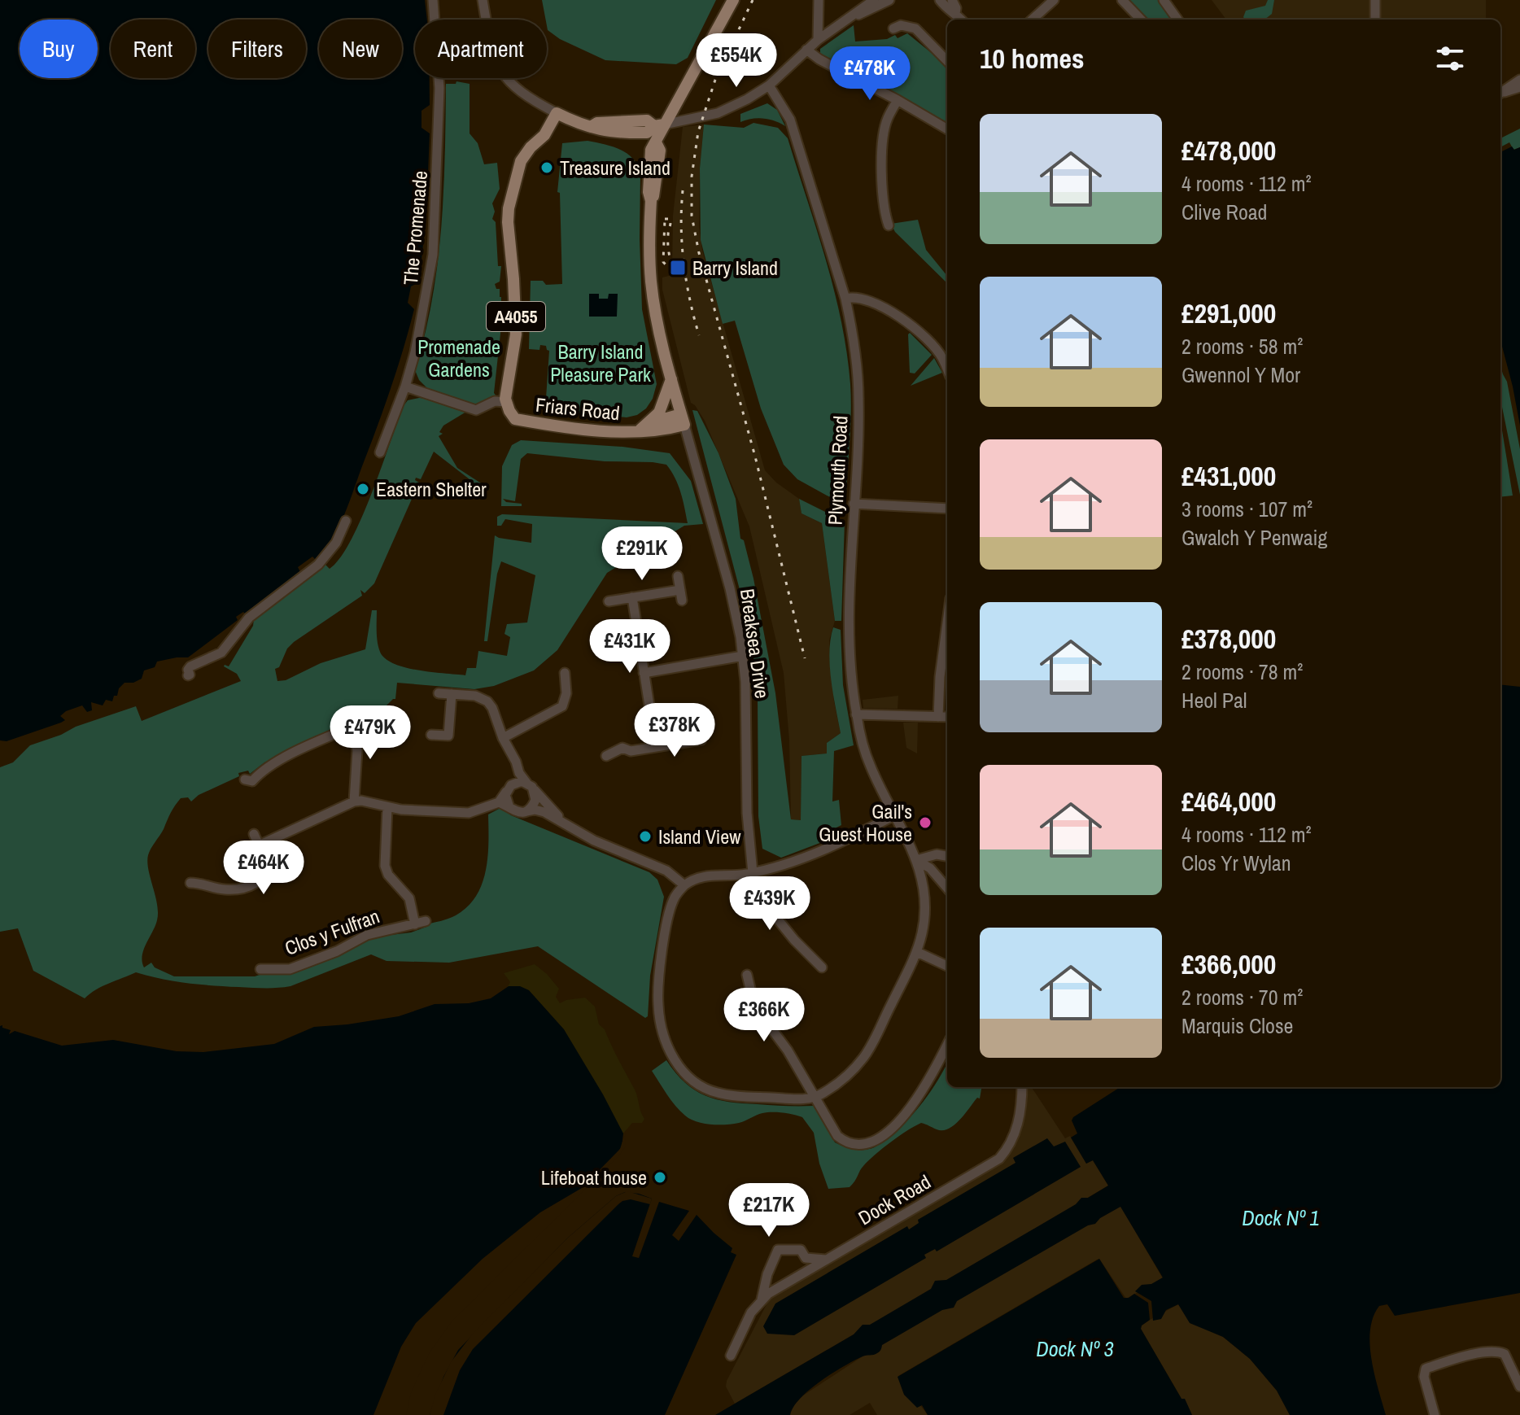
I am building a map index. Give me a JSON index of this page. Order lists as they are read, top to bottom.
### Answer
{
  "streets": {
    "main road": ["A4055", "Friars Road"],
    "street": [
      "The Promenade",
      "Plymouth Road",
      "Breaksea Drive",
      "Clos y Fulfran",
      "Dock Road"
    ]
  },
  "crossings": [
    ["A4055", "Friars Road"],
    ["Friars Road", "Breaksea Drive"]
  ],
  "water": ["Dock Nº 1", "Dock Nº 3"],
  "parks": ["Promenade Gardens", "Barry Island Pleasure Park"],
  "places": {
    "other": [
      "Treasure Island",
      "Eastern Shelter",
      "Gail's Guest House",
      "Island View",
      "Lifeboat house"
    ],
    "transit": ["Barry Island"]
  },
  "page": {
    "chip": [
      "Buy",
      "Rent",
      "Filters",
      "New",
      "Apartment"
    ],
    "heading": "10 homes",
    "price": [
      "£554K",
      "£478K",
      "£291K",
      "£431K",
      "£378K",
      "£479K",
      "£464K",
      "£439K",
      "£366K",
      "£217K"
    ],
    "list": [
      {
        "name": "£478,000",
        "note": "4 rooms · 112 m² · Clive Road"
      },
      {
        "name": "£291,000",
        "note": "2 rooms · 58 m² · Gwennol Y Mor"
      },
      {
        "name": "£431,000",
        "note": "3 rooms · 107 m² · Gwalch Y Penwaig"
      },
      {
        "name": "£378,000",
        "note": "2 rooms · 78 m² · Heol Pal"
      },
      {
        "name": "£464,000",
        "note": "4 rooms · 112 m² · Clos Yr Wylan"
      },
      {
        "name": "£366,000",
        "note": "2 rooms · 70 m² · Marquis Close"
      }
    ]
  }
}
